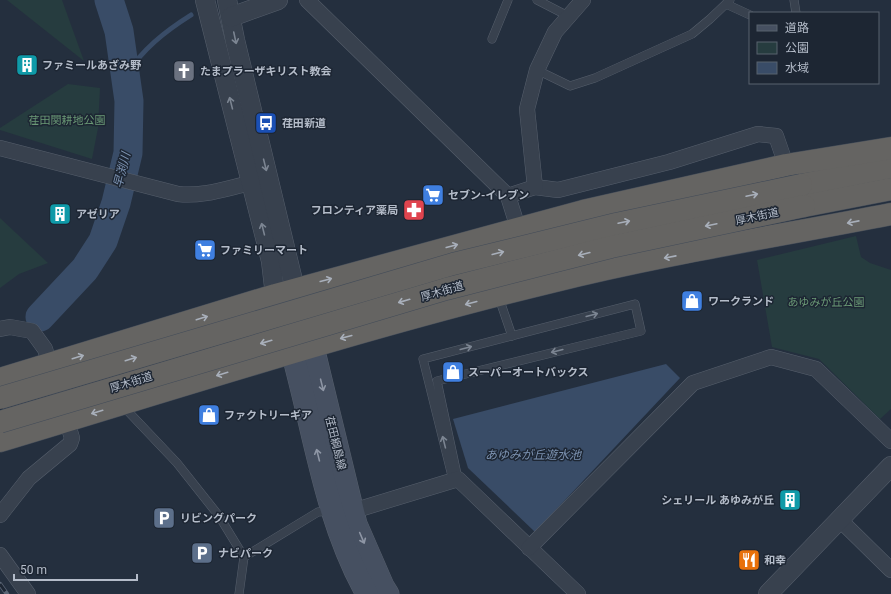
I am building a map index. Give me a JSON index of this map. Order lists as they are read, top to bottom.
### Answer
{
  "streets": {
    "highway": ["厚木街道"],
    "main road": ["荏田綱島線"]
  },
  "water": ["早渕川", "あゆみが丘遊水池"],
  "parks": ["荏田関耕地公園", "あゆみが丘公園"],
  "places": {
    "building": ["ファミールあざみ野", "アゼリア", "シェリール あゆみが丘"],
    "church": ["たまプラーザキリスト教会"],
    "bus stop": ["荏田新道"],
    "supermarket": ["セブン-イレブン", "ファミリーマート"],
    "pharmacy": ["フロンティア薬局"],
    "shop": ["ワークランド", "スーパーオートバックス", "ファクトリーギア"],
    "parking": ["リビングパーク", "ナビパーク"],
    "restaurant": ["和幸"]
  },
  "legend": ["道路", "公園", "水域"],
  "scale_bar": "50 m"
}
